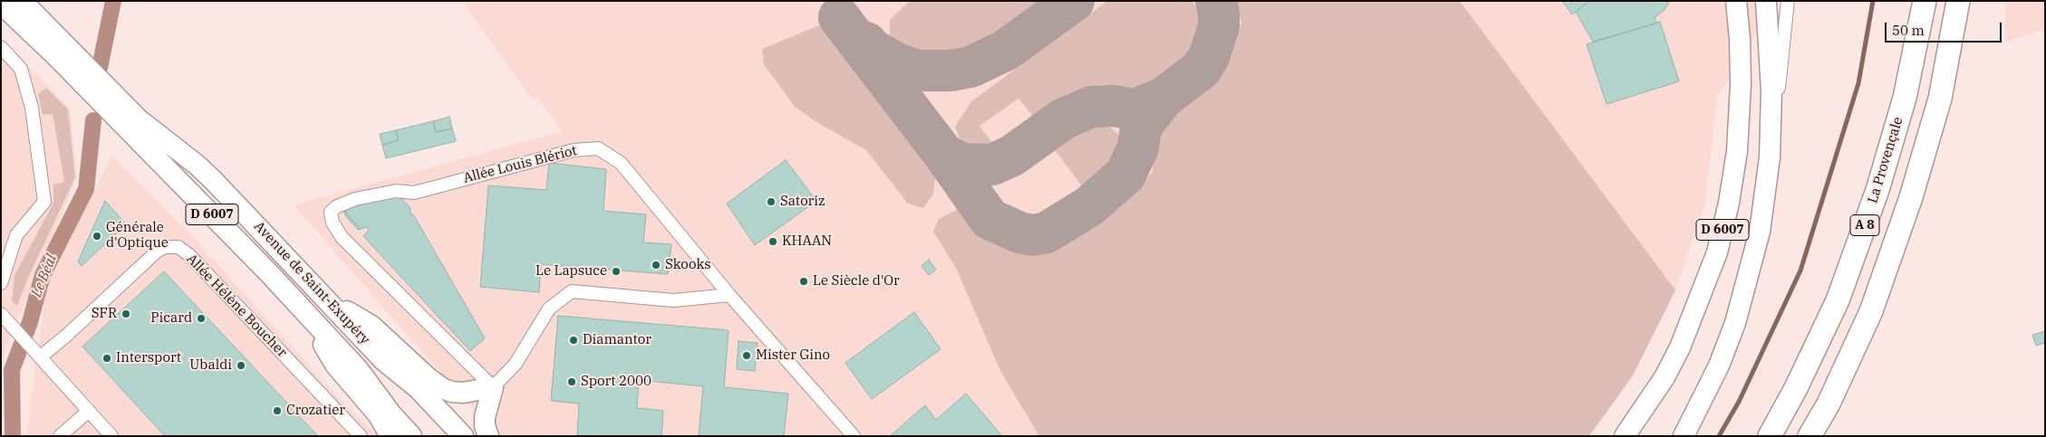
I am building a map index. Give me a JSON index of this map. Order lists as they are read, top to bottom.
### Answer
{
  "streets": {
    "highway": ["La Provençale", "A 8"],
    "main road": ["D 6007", "Avenue de Saint-Exupéry"],
    "street": ["Allée Louis Blériot", "Allée Hélène Boucher"]
  },
  "water": ["Le Béal"],
  "places": [
    "Satoriz",
    "Générale d'Optique",
    "KHAAN",
    "Skooks",
    "Le Lapsuce",
    "Le Siècle d'Or",
    "SFR",
    "Picard",
    "Diamantor",
    "Mister Gino",
    "Intersport",
    "Ubaldi",
    "Sport 2000",
    "Crozatier"
  ],
  "scale_bar": "50 m"
}
